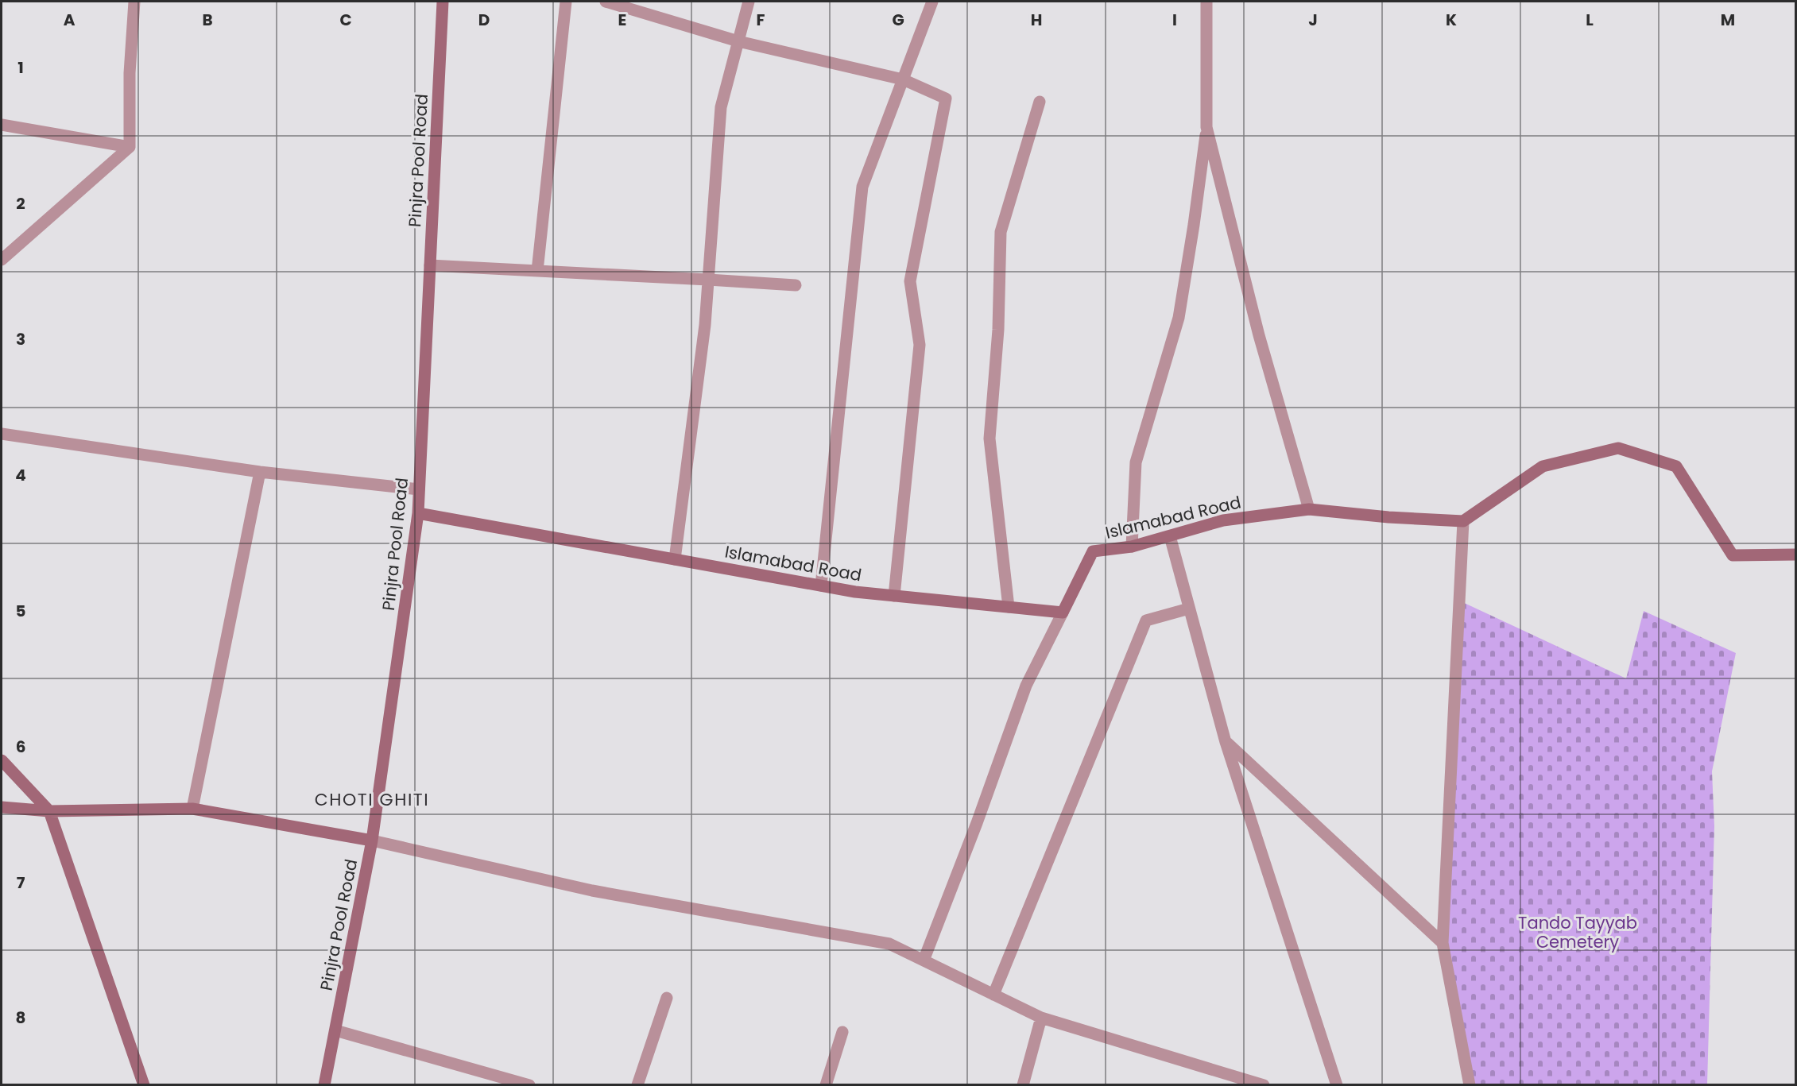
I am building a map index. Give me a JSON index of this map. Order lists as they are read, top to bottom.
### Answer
{
  "streets": {
    "street": ["Pinjra Pool Road", "Islamabad Road"]
  },
  "crossings": [
    ["Pinjra Pool Road", "Islamabad Road"]
  ],
  "districts": ["CHOTI GHITI"],
  "parks": ["Tando Tayyab Cemetery"],
  "grid": {
    "columns": [
      "A",
      "B",
      "C",
      "D",
      "E",
      "F",
      "G",
      "H",
      "I",
      "J",
      "K",
      "L",
      "M"
    ],
    "rows": [
      "1",
      "2",
      "3",
      "4",
      "5",
      "6",
      "7",
      "8"
    ]
  }
}
